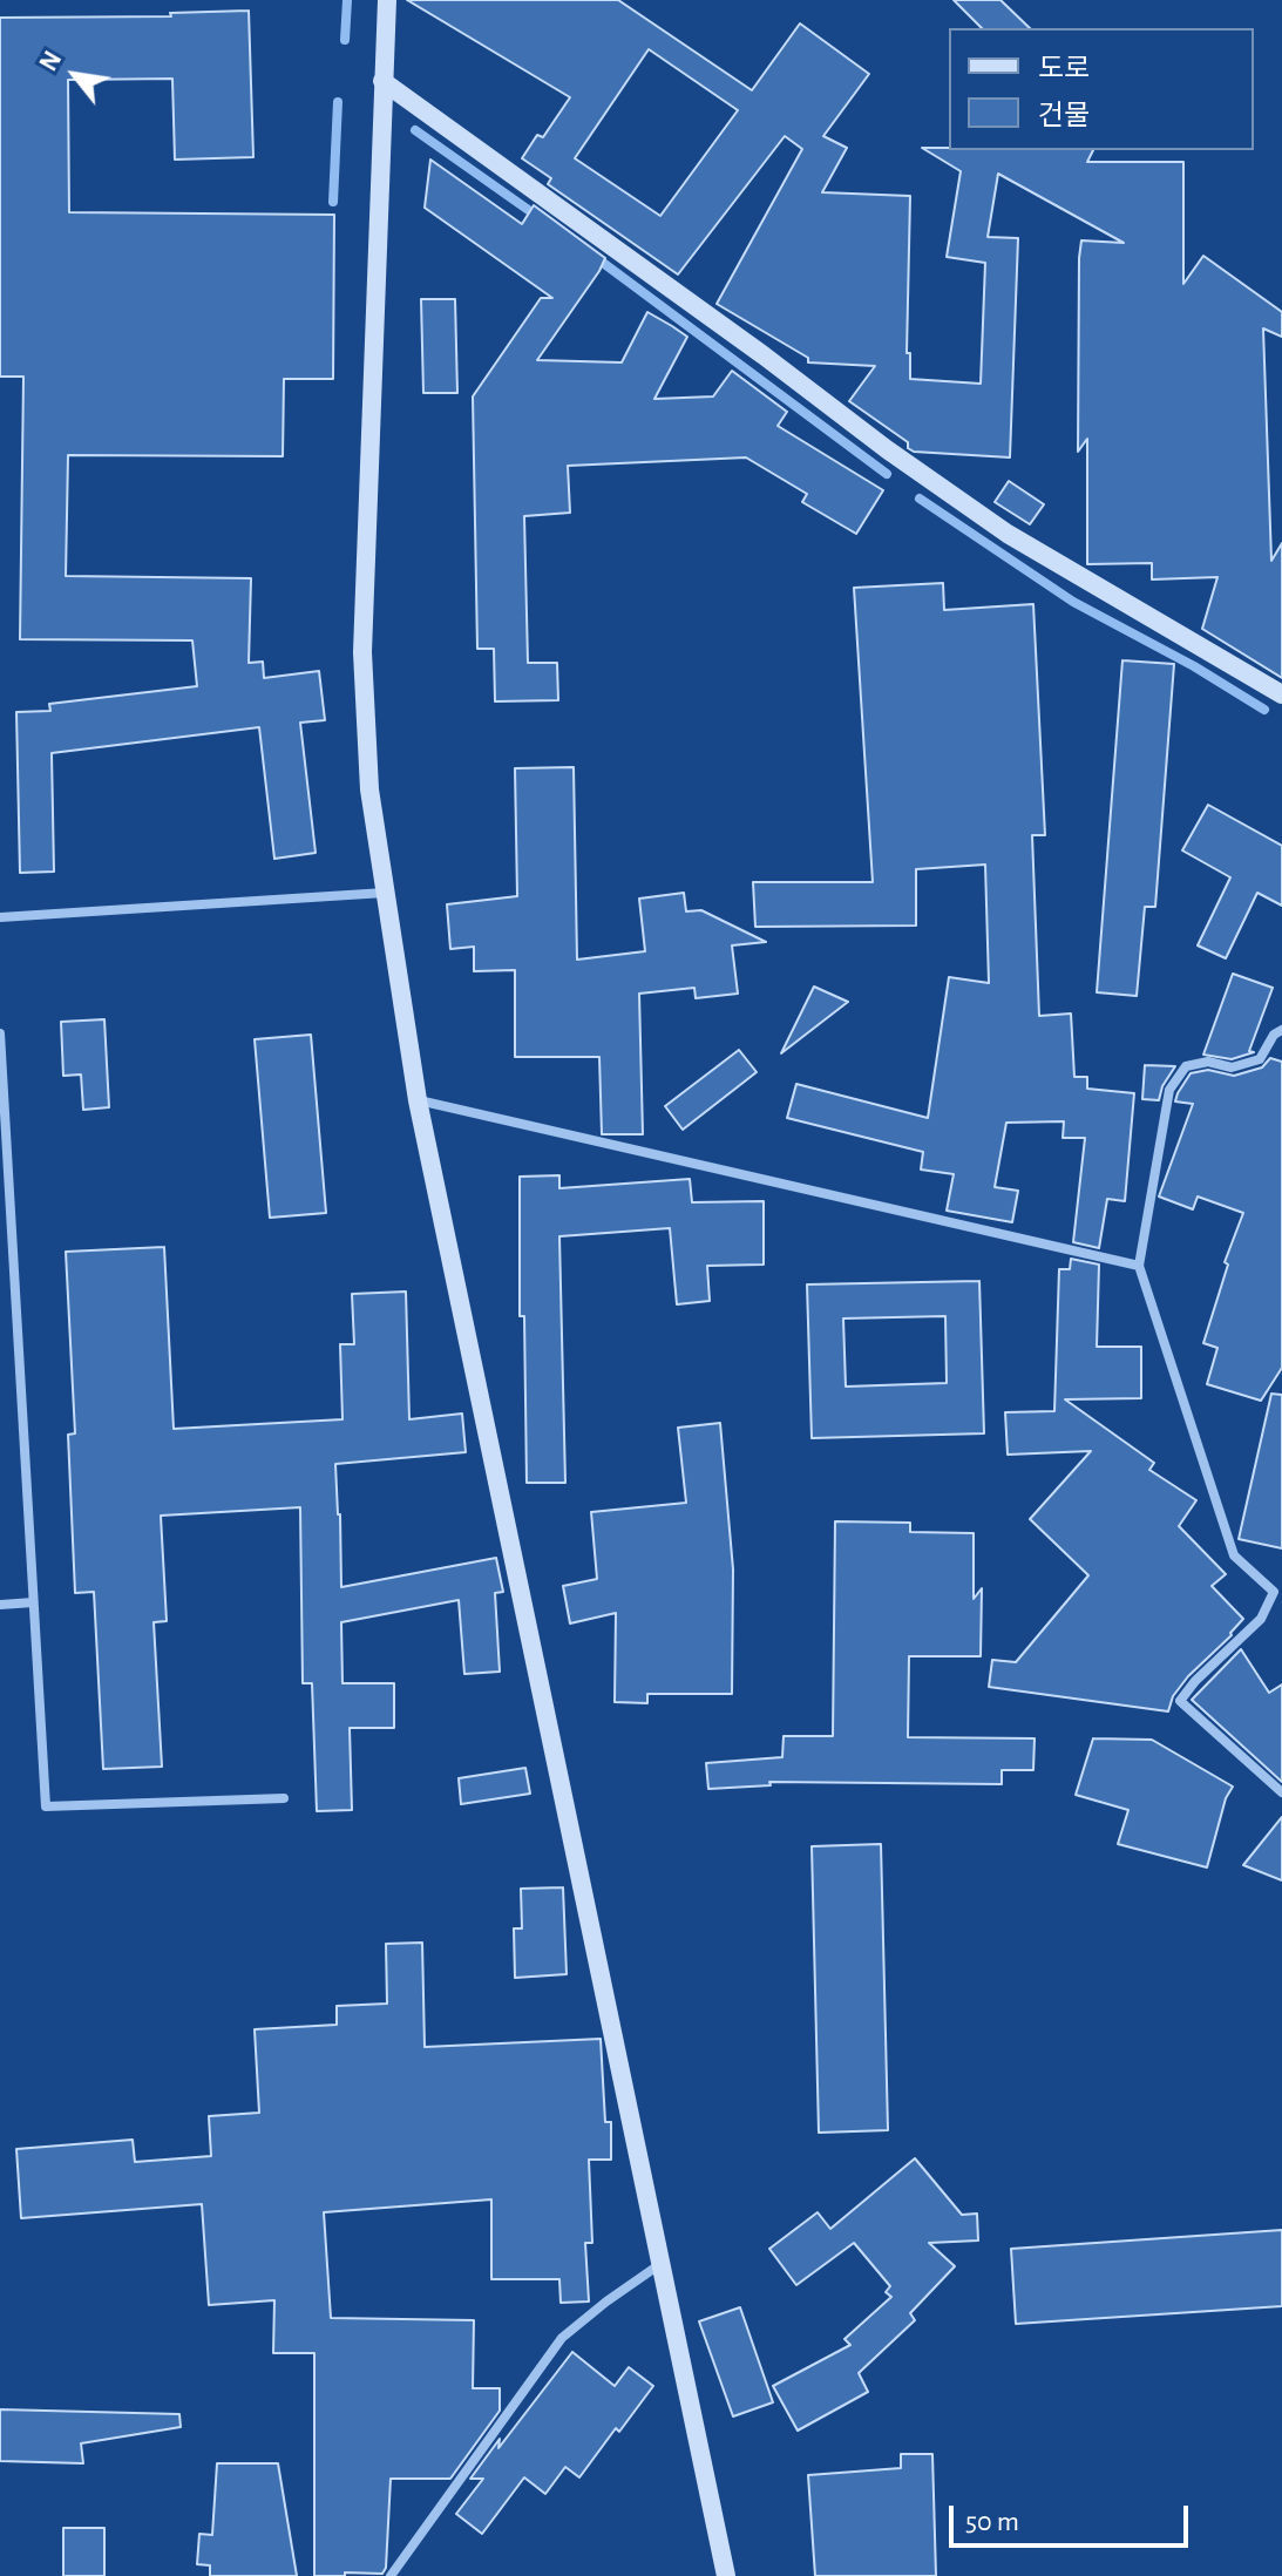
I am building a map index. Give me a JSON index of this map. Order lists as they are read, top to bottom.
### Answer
{
  "legend": ["도로", "건물"],
  "scale_bar": "50 m",
  "north": "top left"
}
